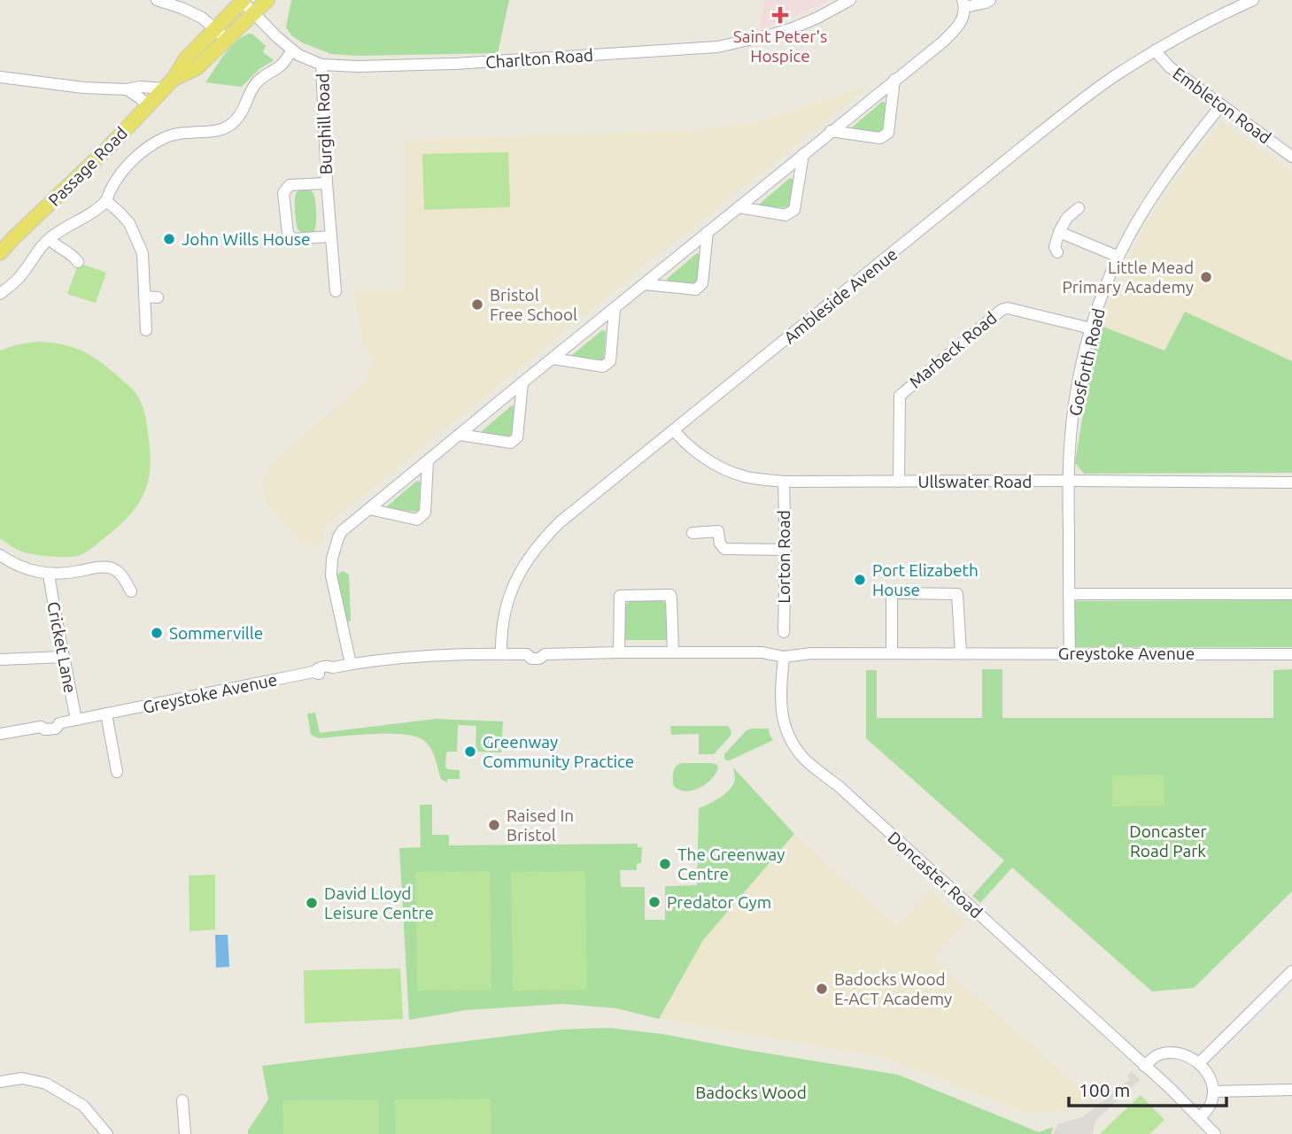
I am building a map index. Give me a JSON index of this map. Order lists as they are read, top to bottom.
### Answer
{
  "streets": {
    "main road": ["Passage Road"],
    "street": [
      "Charlton Road",
      "Embleton Road",
      "Burghill Road",
      "Ambleside Avenue",
      "Marbeck Road",
      "Gosforth Road",
      "Ullswater Road",
      "Lorton Road",
      "Cricket Lane",
      "Greystoke Avenue",
      "Doncaster Road"
    ]
  },
  "crossings": [
    ["Charlton Road", "Burghill Road"],
    ["Charlton Road", "Passage Road"],
    ["Embleton Road", "Ambleside Avenue"],
    ["Embleton Road", "Gosforth Road"],
    ["Ambleside Avenue", "Ullswater Road"],
    ["Ambleside Avenue", "Greystoke Avenue"],
    ["Marbeck Road", "Gosforth Road"],
    ["Marbeck Road", "Ullswater Road"],
    ["Gosforth Road", "Ullswater Road"],
    ["Gosforth Road", "Greystoke Avenue"],
    ["Ullswater Road", "Lorton Road"],
    ["Cricket Lane", "Greystoke Avenue"],
    ["Greystoke Avenue", "Doncaster Road"]
  ],
  "parks": ["Doncaster Road Park", "Badocks Wood"],
  "places": {
    "health": ["Saint Peter's Hospice"],
    "other": [
      "John Wills House",
      "Little Mead Primary Academy",
      "Bristol Free School",
      "Port Elizabeth House",
      "Sommerville",
      "Greenway Community Practice",
      "Raised In Bristol",
      "The Greenway Centre",
      "Predator Gym",
      "David Lloyd Leisure Centre",
      "Badocks Wood E-ACT Academy"
    ]
  },
  "scale_bar": "100 m"
}
